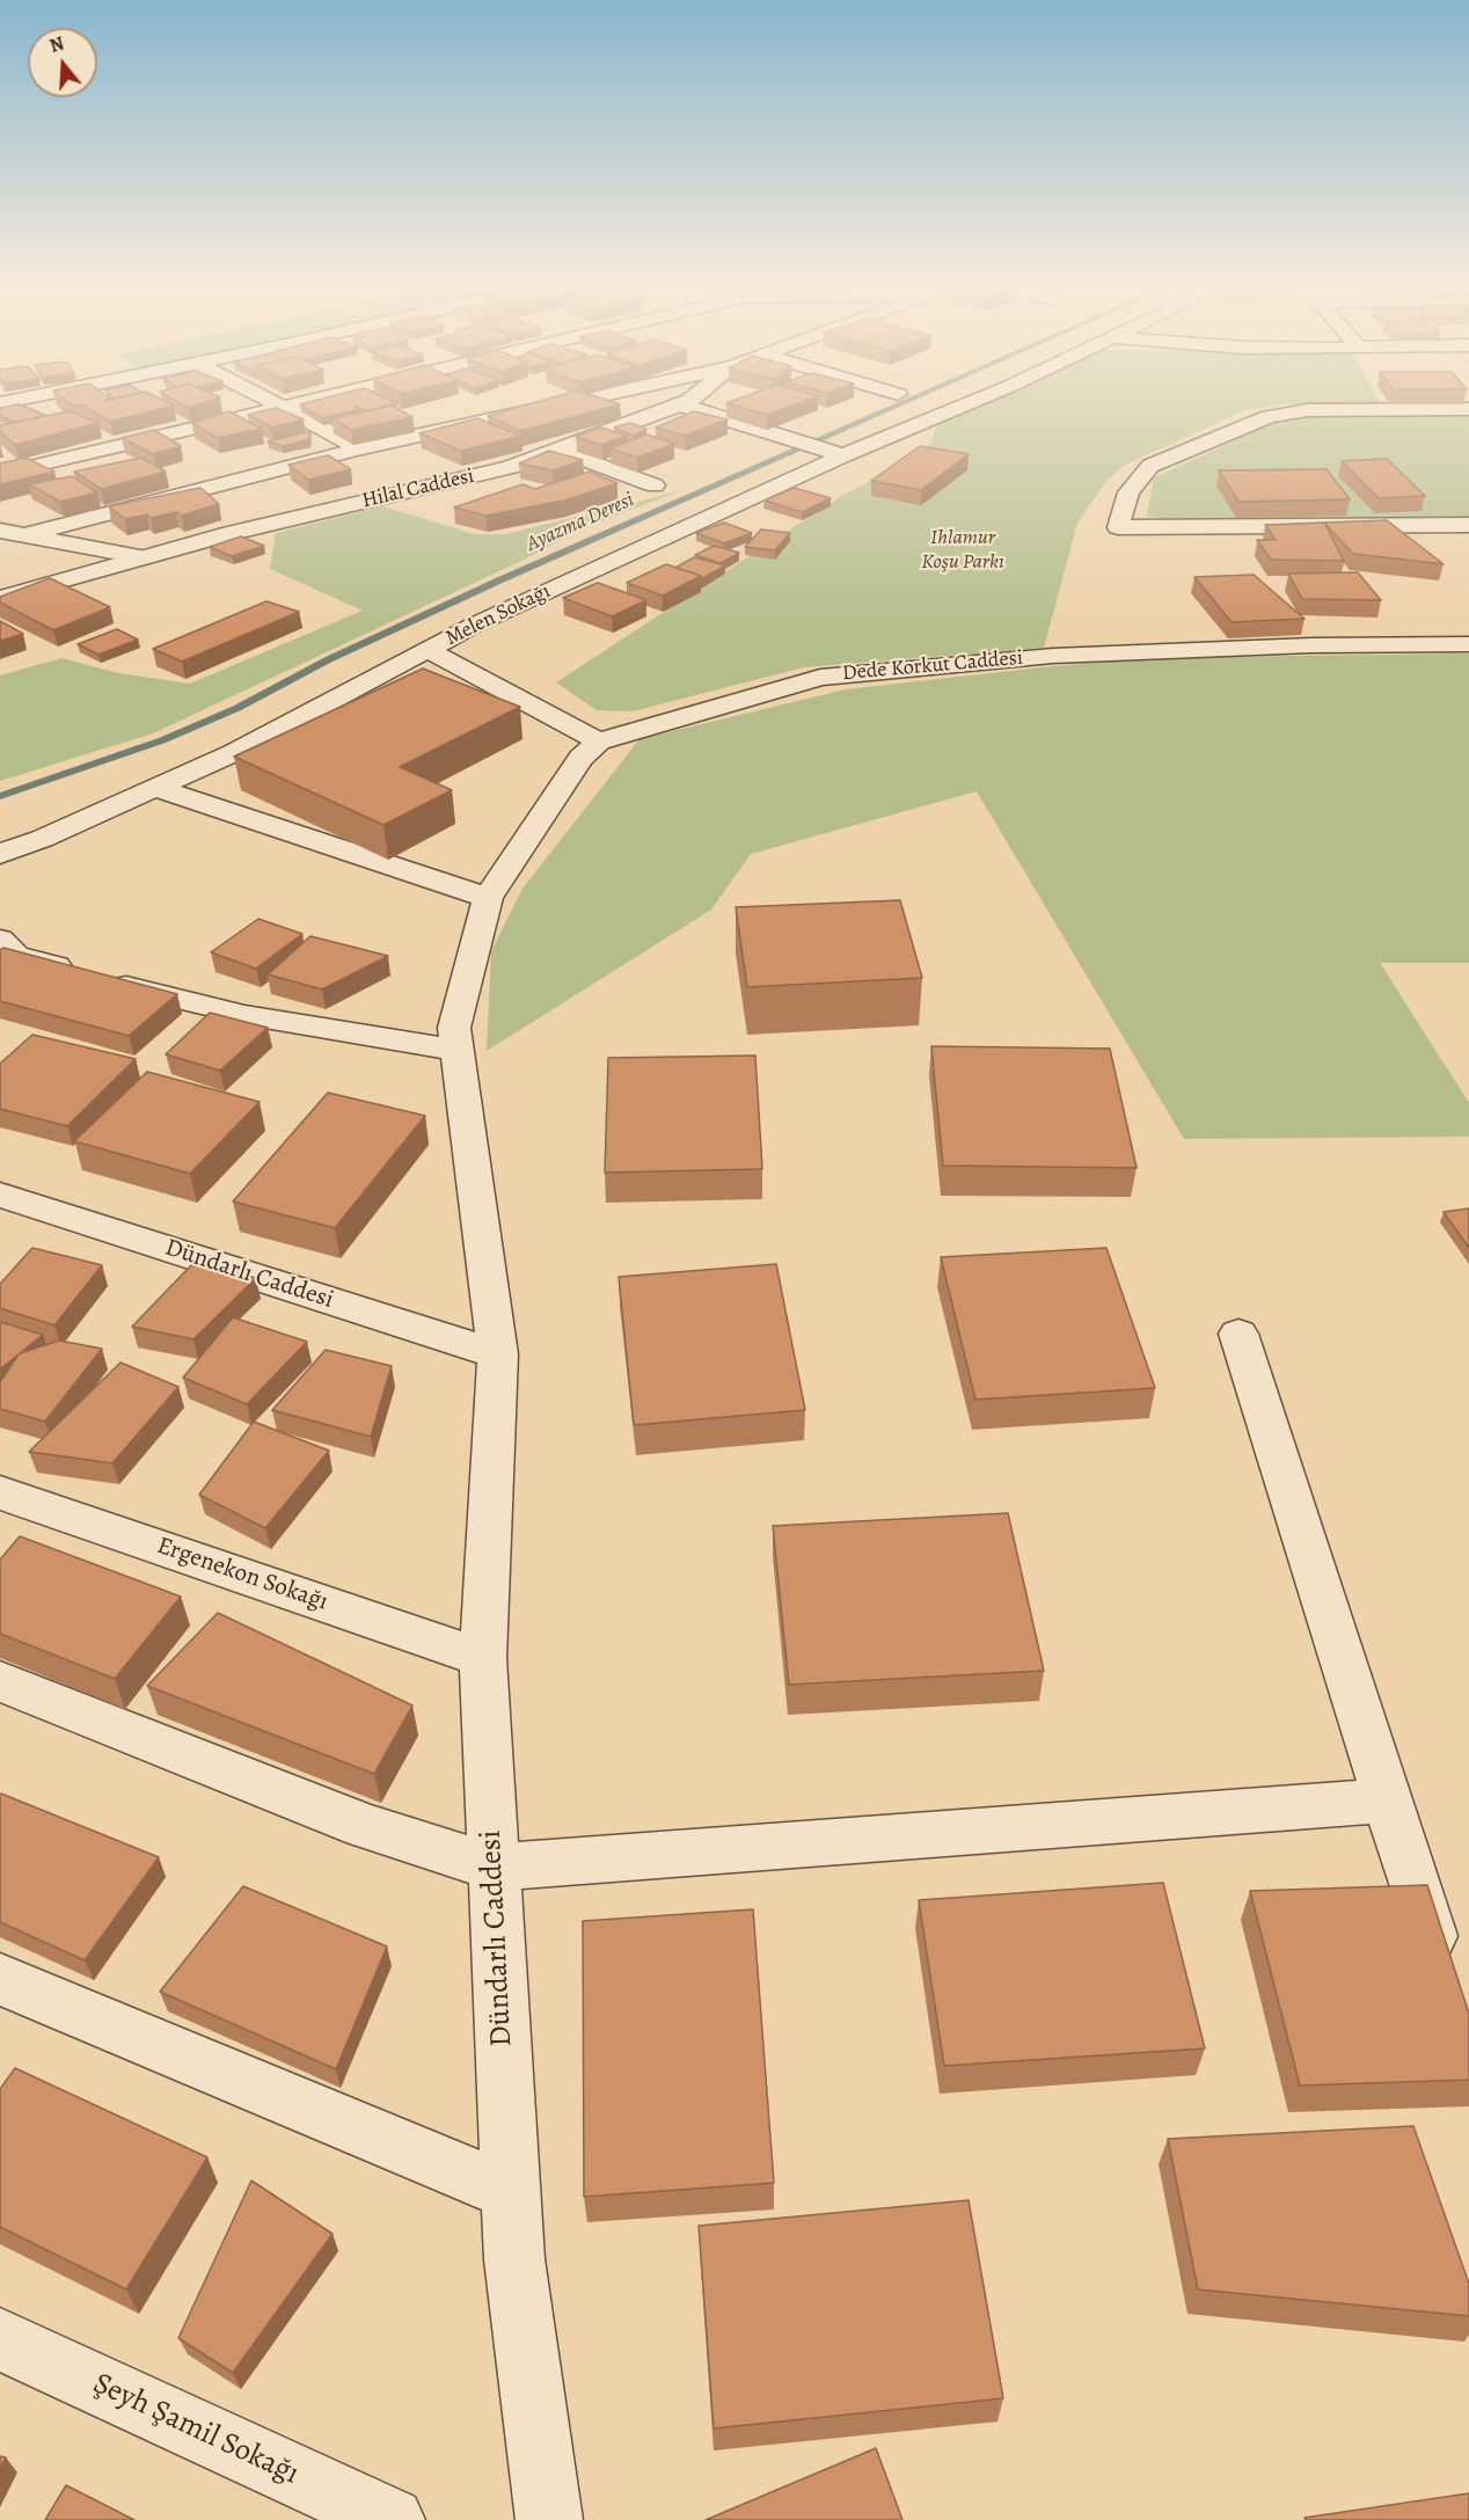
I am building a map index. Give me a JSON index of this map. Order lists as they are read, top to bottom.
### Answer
{
  "streets": {
    "street": [
      "Hilal Caddesi",
      "Melen Sokağı",
      "Dede Korkut Caddesi",
      "Dündarlı Caddesi",
      "Ergenekon Sokağı",
      "Şeyh Şamil Sokağı"
    ]
  },
  "crossings": [
    ["Dede Korkut Caddesi", "Dündarlı Caddesi"],
    ["Dündarlı Caddesi", "Ergenekon Sokağı"]
  ],
  "water": ["Ayazma Deresi"],
  "parks": ["Ihlamur Koşu Parkı"],
  "north": "top"
}
